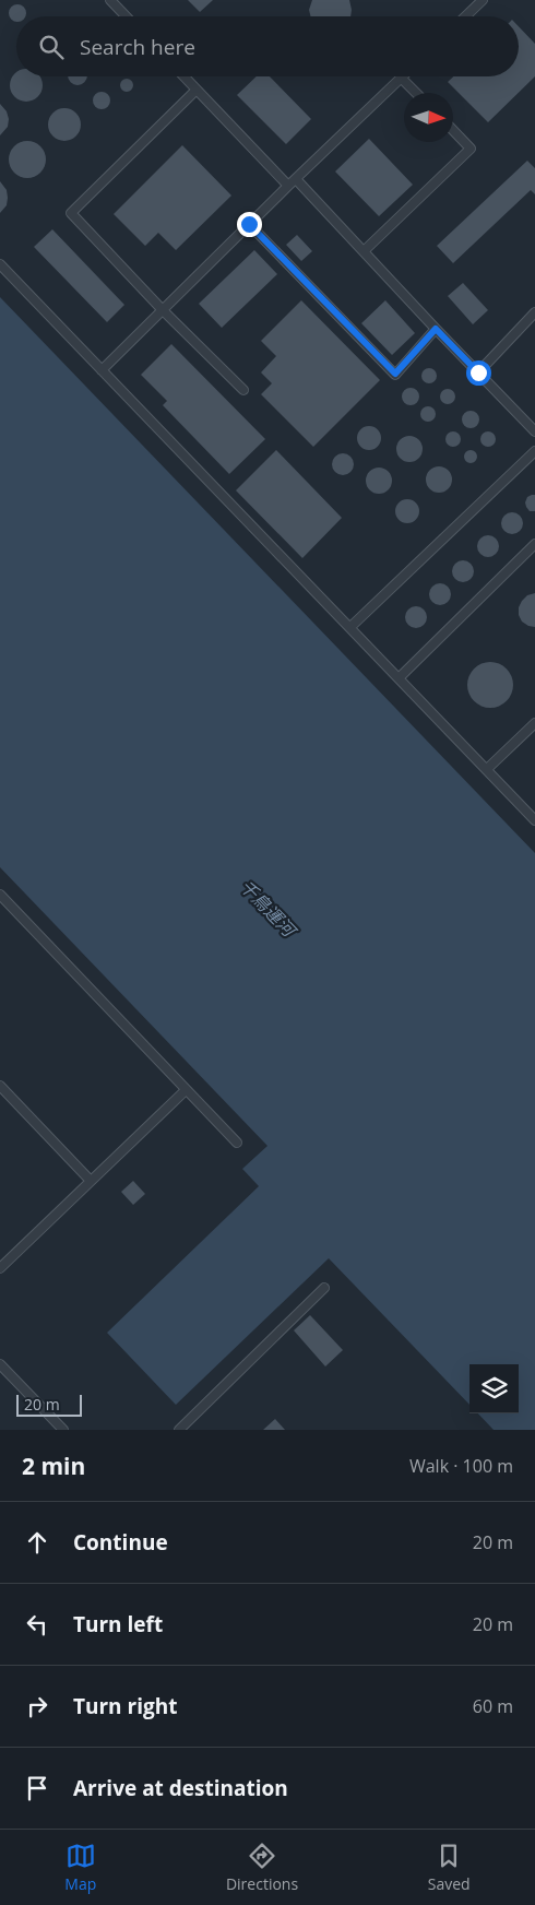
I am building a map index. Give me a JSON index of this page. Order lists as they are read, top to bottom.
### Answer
{
  "water": ["千鳥運河"],
  "scale_bar": "20 m",
  "north": "right",
  "page": {
    "search": "Search here",
    "scale": "20 m",
    "heading": ["2 min", "Walk · 100 m"],
    "list": [
      ["Continue", "20 m"],
      ["Turn left", "20 m"],
      ["Turn right", "60 m"],
      "Arrive at destination"
    ],
    "nav": ["Map", "Directions", "Saved"]
  }
}
